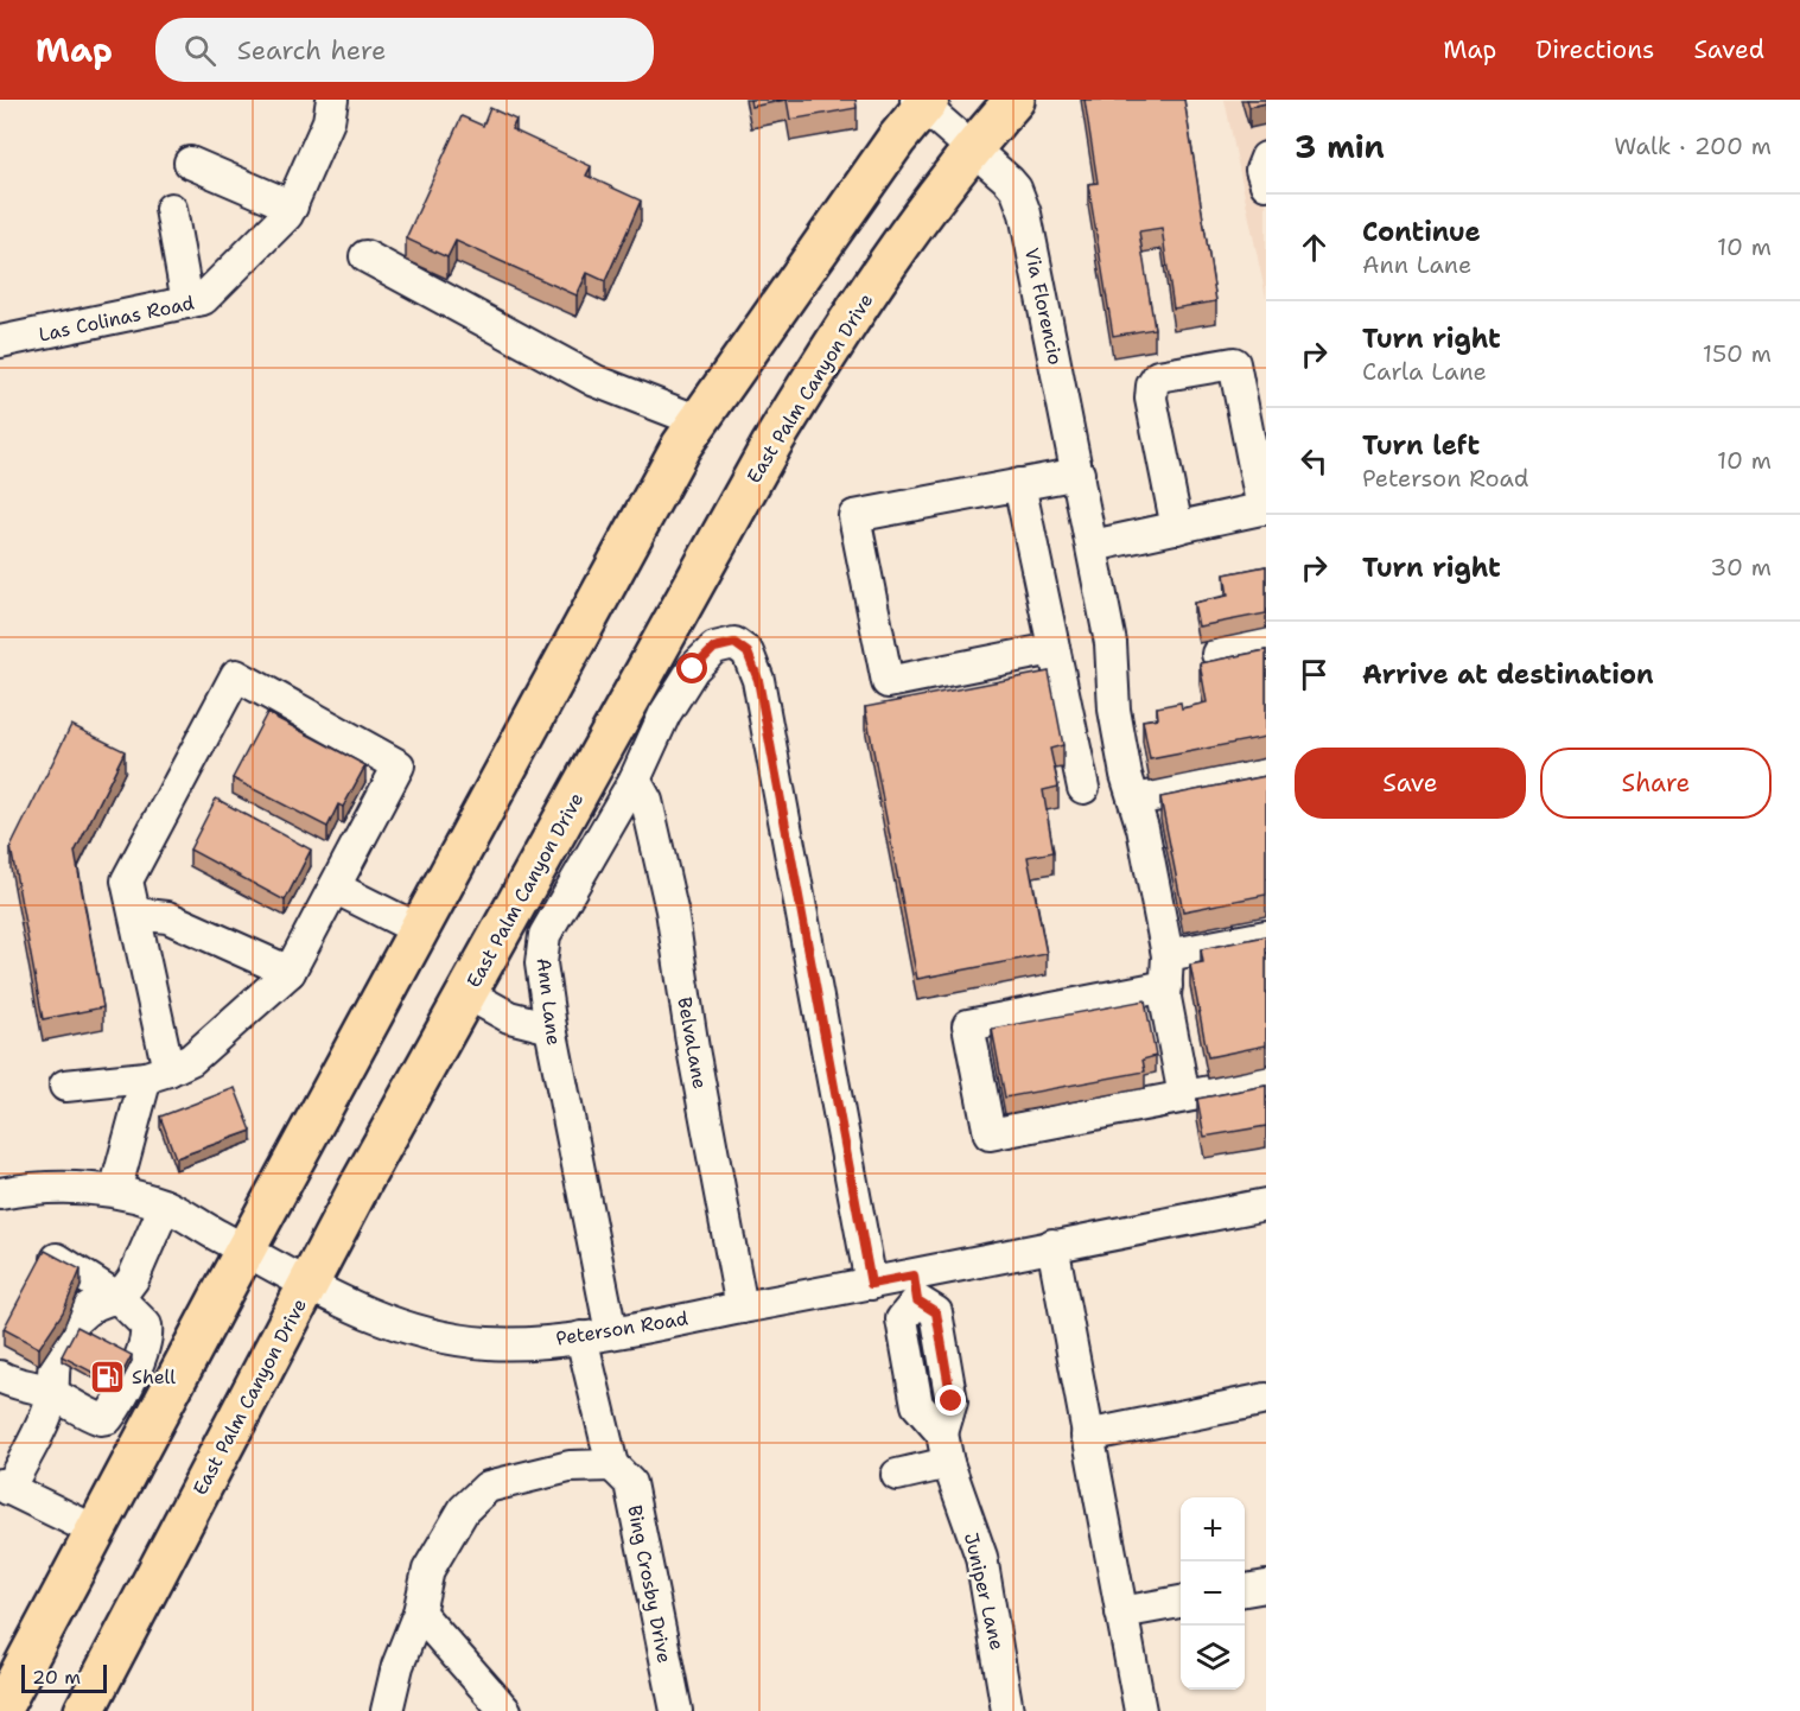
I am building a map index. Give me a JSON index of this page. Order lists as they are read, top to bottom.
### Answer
{
  "streets": {
    "main road": ["East Palm Canyon Drive"],
    "street": [
      "Via Florencio",
      "Las Colinas Road",
      "Ann Lane",
      "BelvaLane",
      "Peterson Road",
      "Bing Crosby Drive",
      "Juniper Lane"
    ]
  },
  "crossings": [
    ["Via Florencio", "East Palm Canyon Drive"],
    ["East Palm Canyon Drive", "Peterson Road"],
    ["Ann Lane", "BelvaLane"],
    ["Ann Lane", "Peterson Road"],
    ["BelvaLane", "Peterson Road"],
    ["Peterson Road", "Juniper Lane"]
  ],
  "places": {
    "fuel station": ["Shell"]
  },
  "scale_bar": "20 m",
  "page": {
    "header": "Map",
    "search": "Search here",
    "nav": ["Map", "Directions", "Saved"],
    "heading": ["3 min", "Walk · 200 m"],
    "list": [
      ["Continue", "Ann Lane", "10 m"],
      ["Turn right", "Carla Lane", "150 m"],
      ["Turn left", "Peterson Road", "10 m"],
      ["Turn right", "30 m"],
      "Arrive at destination"
    ],
    "buttons": ["Save", "Share"],
    "map_buttons": ["+", "−"],
    "scale": "20 m"
  }
}
